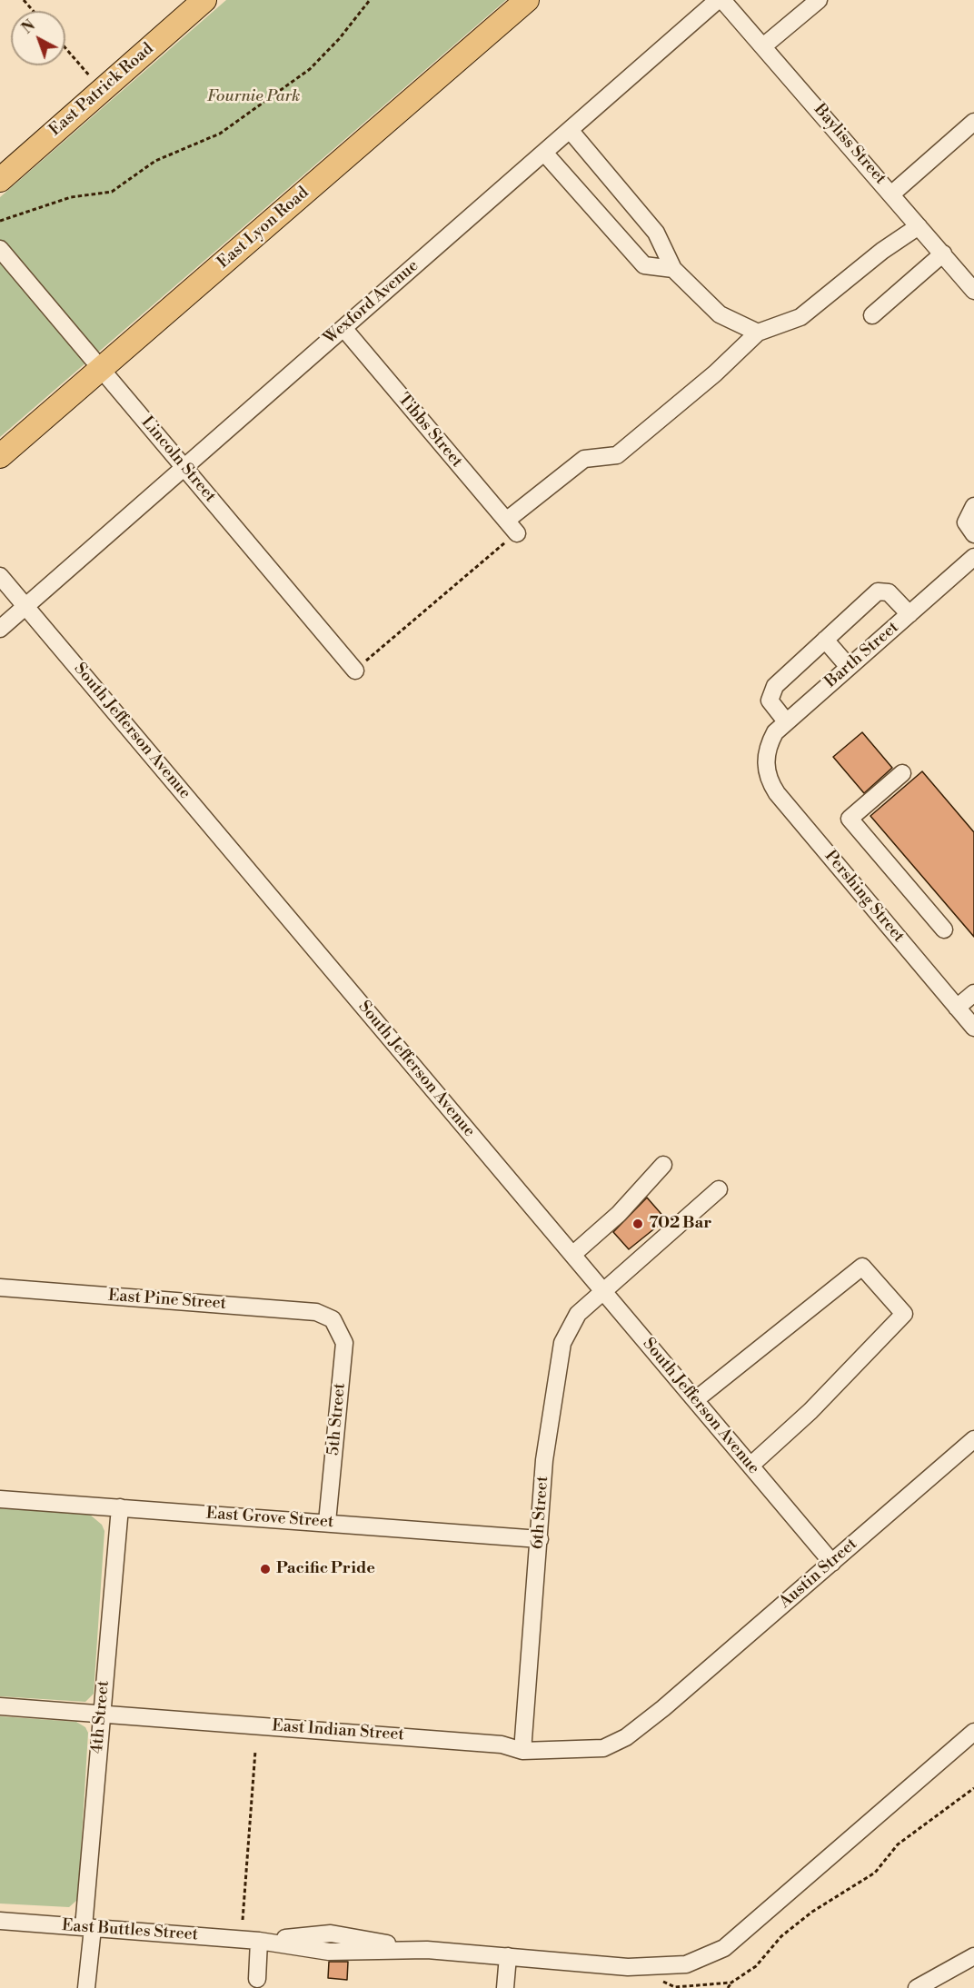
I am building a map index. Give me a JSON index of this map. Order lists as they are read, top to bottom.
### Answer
{
  "streets": {
    "highway": ["East Patrick Road", "East Lyon Road"],
    "street": [
      "Bayliss Street",
      "Wexford Avenue",
      "Tibbs Street",
      "Lincoln Street",
      "Barth Street",
      "South Jefferson Avenue",
      "Pershing Street",
      "East Pine Street",
      "5th Street",
      "6th Street",
      "East Grove Street",
      "Austin Street",
      "4th Street",
      "East Indian Street",
      "East Buttles Street"
    ]
  },
  "crossings": [
    ["East Lyon Road", "Lincoln Street"],
    ["Wexford Avenue", "Tibbs Street"],
    ["Wexford Avenue", "Lincoln Street"],
    ["Wexford Avenue", "South Jefferson Avenue"],
    ["Barth Street", "Pershing Street"],
    ["South Jefferson Avenue", "6th Street"],
    ["South Jefferson Avenue", "Austin Street"],
    ["East Pine Street", "5th Street"],
    ["5th Street", "East Grove Street"],
    ["6th Street", "East Grove Street"],
    ["6th Street", "East Indian Street"],
    ["East Grove Street", "4th Street"],
    ["Austin Street", "East Indian Street"],
    ["4th Street", "East Indian Street"],
    ["4th Street", "East Buttles Street"]
  ],
  "parks": ["Fournie Park"],
  "places": ["702 Bar", "Pacific Pride"],
  "north": "top left"
}
